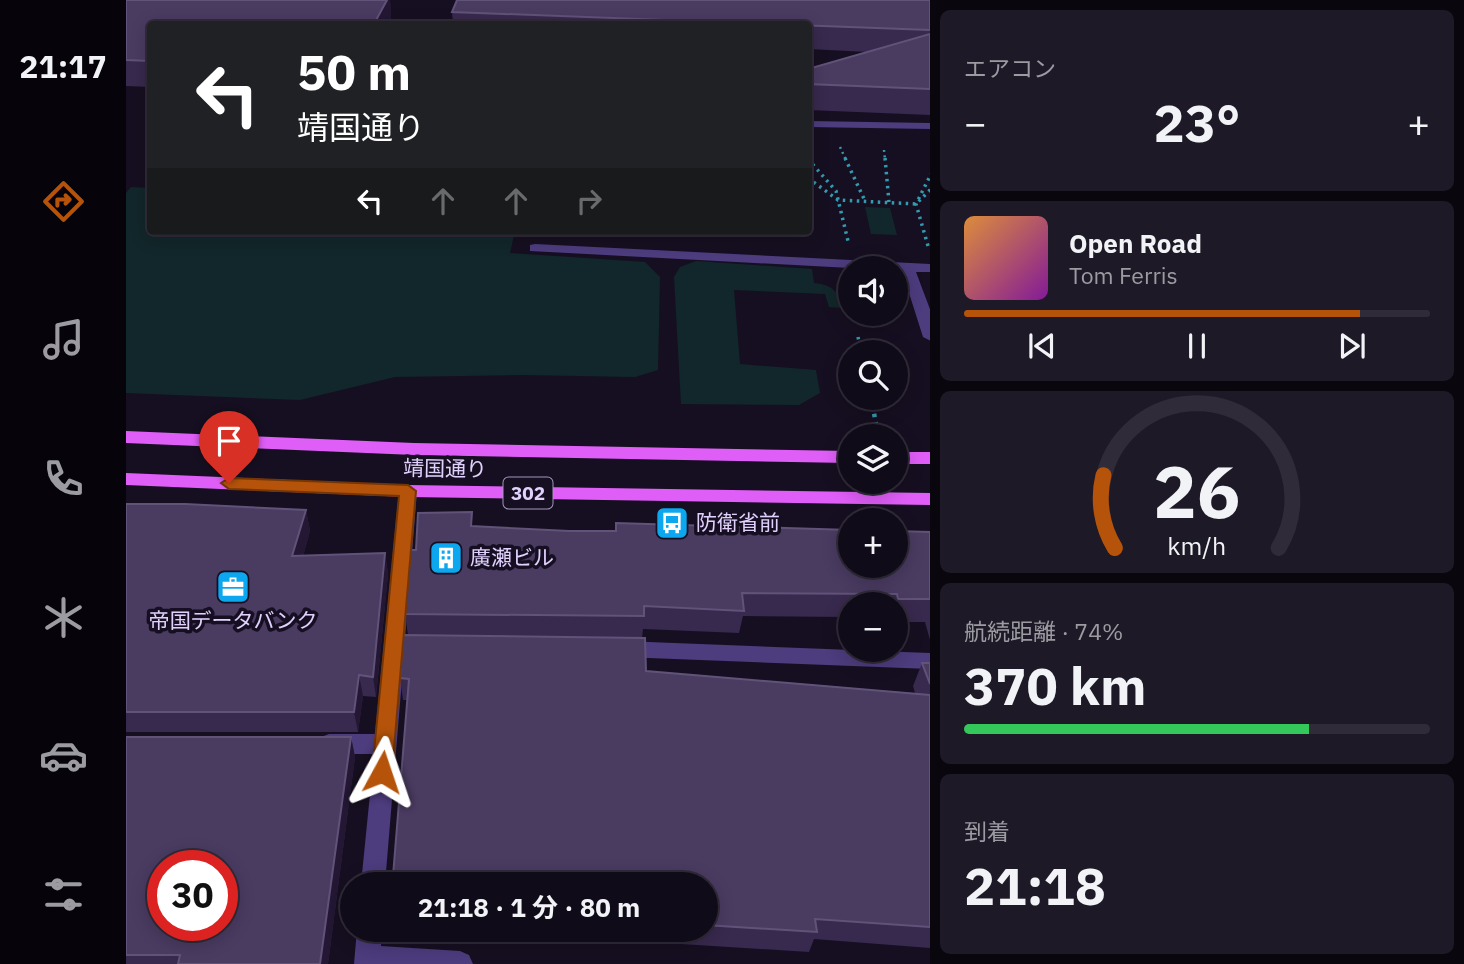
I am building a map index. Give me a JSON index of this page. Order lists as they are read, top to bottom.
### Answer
{
  "streets": {
    "main road": ["靖国通り", "302"]
  },
  "places": {
    "bus stop": ["防衛省前"],
    "building": ["廣瀬ビル"],
    "office": ["帝国データバンク"]
  },
  "page": {
    "tabs": "21:17",
    "tile": [
      "エアコン",
      ["航続距離 · 74%", "370 km"],
      ["到着", "21:18"]
    ],
    "turn": ["50 m", "靖国通り"],
    "heat": ["−", "23°", "+"],
    "song": ["Open Road", "Tom Ferris"],
    "map_buttons": ["+", "−"],
    "limit": "30",
    "trip": "21:18 · 1 分 · 80 m",
    "gauge": ["26", "km/h"]
  }
}
